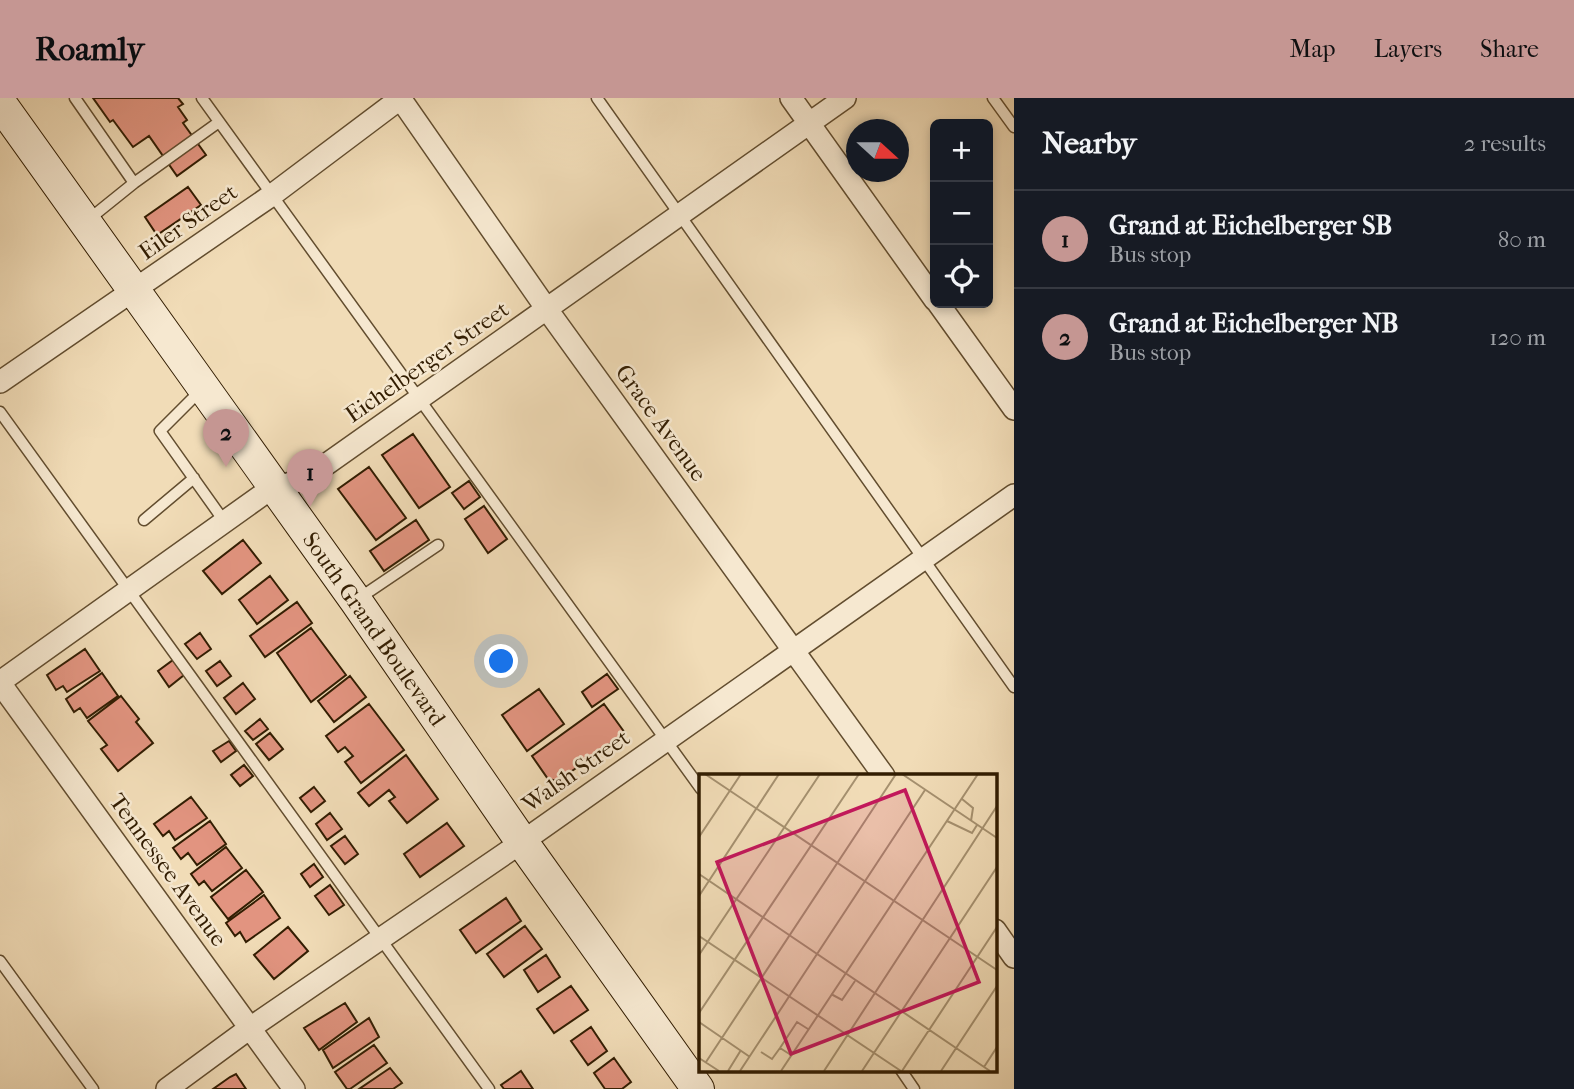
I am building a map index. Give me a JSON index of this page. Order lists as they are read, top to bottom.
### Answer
{
  "streets": {
    "main road": ["South Grand Boulevard"],
    "street": [
      "Eiler Street",
      "Eichelberger Street",
      "Grace Avenue",
      "Walsh Street",
      "Tennessee Avenue"
    ]
  },
  "crossings": [
    ["Eiler Street", "Grace Avenue"],
    ["Eiler Street", "South Grand Boulevard"],
    ["Eichelberger Street", "Grace Avenue"],
    ["Eichelberger Street", "South Grand Boulevard"],
    ["Eichelberger Street", "Tennessee Avenue"],
    ["Grace Avenue", "Walsh Street"],
    ["South Grand Boulevard", "Walsh Street"],
    ["Walsh Street", "Tennessee Avenue"]
  ],
  "north": "right",
  "page": {
    "header": "Roamly",
    "nav": ["Map", "Layers", "Share"],
    "heading": ["Nearby", "2 results"],
    "map_buttons": ["+", "−"],
    "list": [
      {
        "mark": "1",
        "name": "Grand at Eichelberger SB",
        "note": "Bus stop",
        "value": "80 m"
      },
      {
        "mark": "2",
        "name": "Grand at Eichelberger NB",
        "note": "Bus stop",
        "value": "120 m"
      }
    ],
    "pins": ["2", "1"]
  }
}
